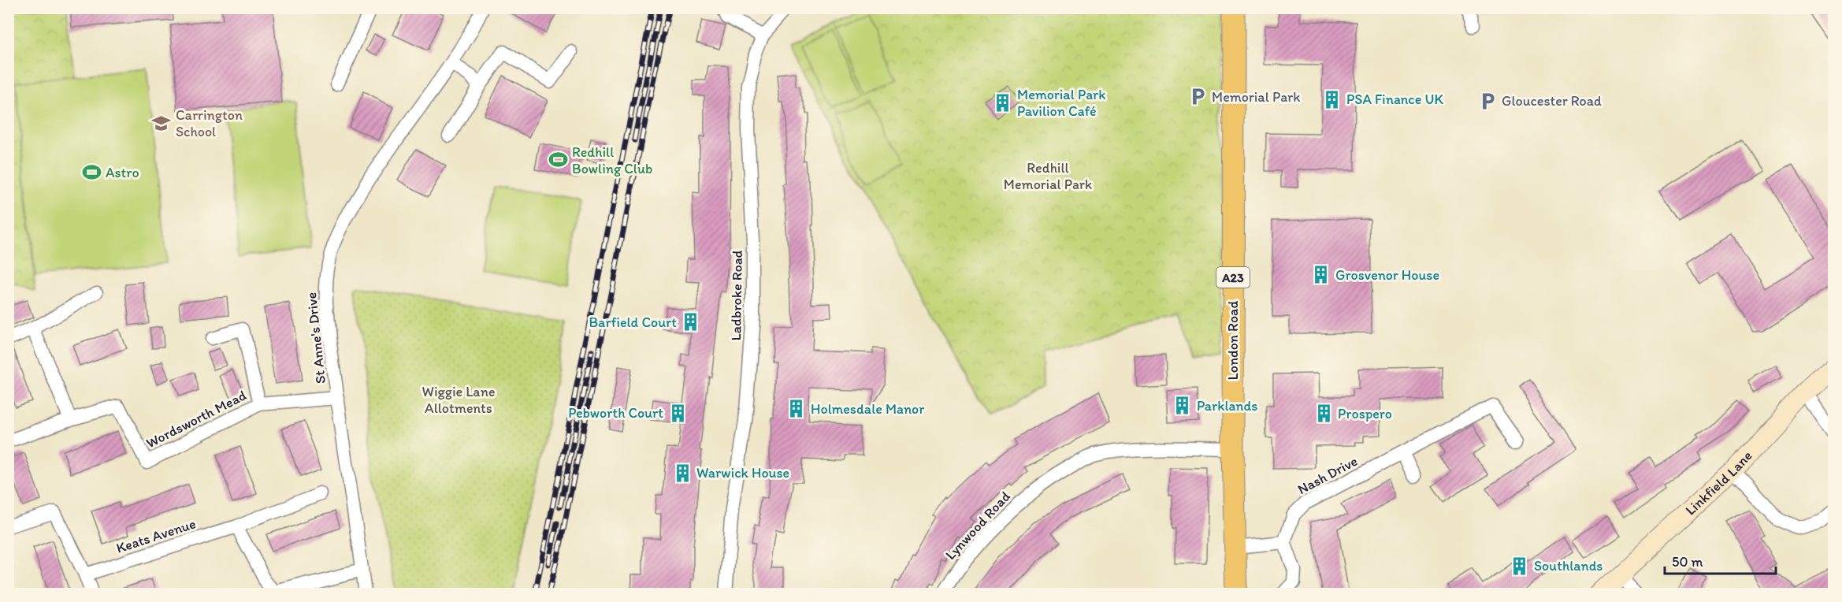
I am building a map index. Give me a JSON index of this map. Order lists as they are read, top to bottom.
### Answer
{
  "streets": {
    "main road": ["A23", "London Road"],
    "street": [
      "Ladbroke Road",
      "St Anne's Drive",
      "Wordsworth Mead",
      "Nash Drive",
      "Linkfield Lane",
      "Lynwood Road",
      "Keats Avenue"
    ]
  },
  "crossings": [
    ["St Anne's Drive", "Wordsworth Mead"],
    ["London Road", "Lynwood Road"]
  ],
  "parks": ["Redhill Memorial Park", "Wiggie Lane Allotments"],
  "places": {
    "parking": ["Memorial Park", "Gloucester Road"],
    "building": [
      "PSA Finance UK",
      "Memorial Park Pavilion Café",
      "Grosvenor House",
      "Barfield Court",
      "Parklands",
      "Holmesdale Manor",
      "Pebworth Court",
      "Prospero",
      "Warwick House",
      "Southlands"
    ],
    "school or university": ["Carrington School"],
    "sports": ["Redhill Bowling Club", "Astro"]
  },
  "scale_bar": "50 m"
}
